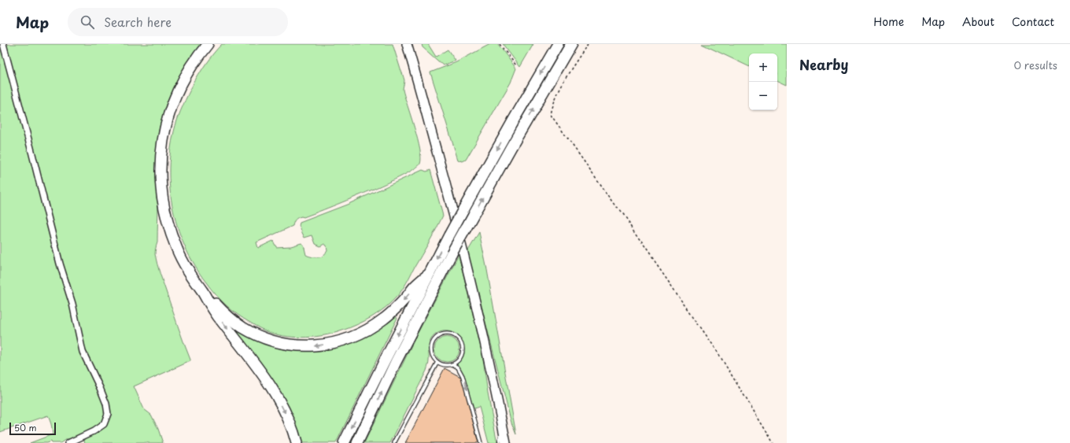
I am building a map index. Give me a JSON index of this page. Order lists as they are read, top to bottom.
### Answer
{
  "scale_bar": "50 m",
  "page": {
    "header": "Map",
    "search": "Search here",
    "nav": [
      "Home",
      "Map",
      "About",
      "Contact"
    ],
    "heading": ["Nearby", "0 results"],
    "map_buttons": ["+", "−"],
    "scale": "50 m"
  }
}
